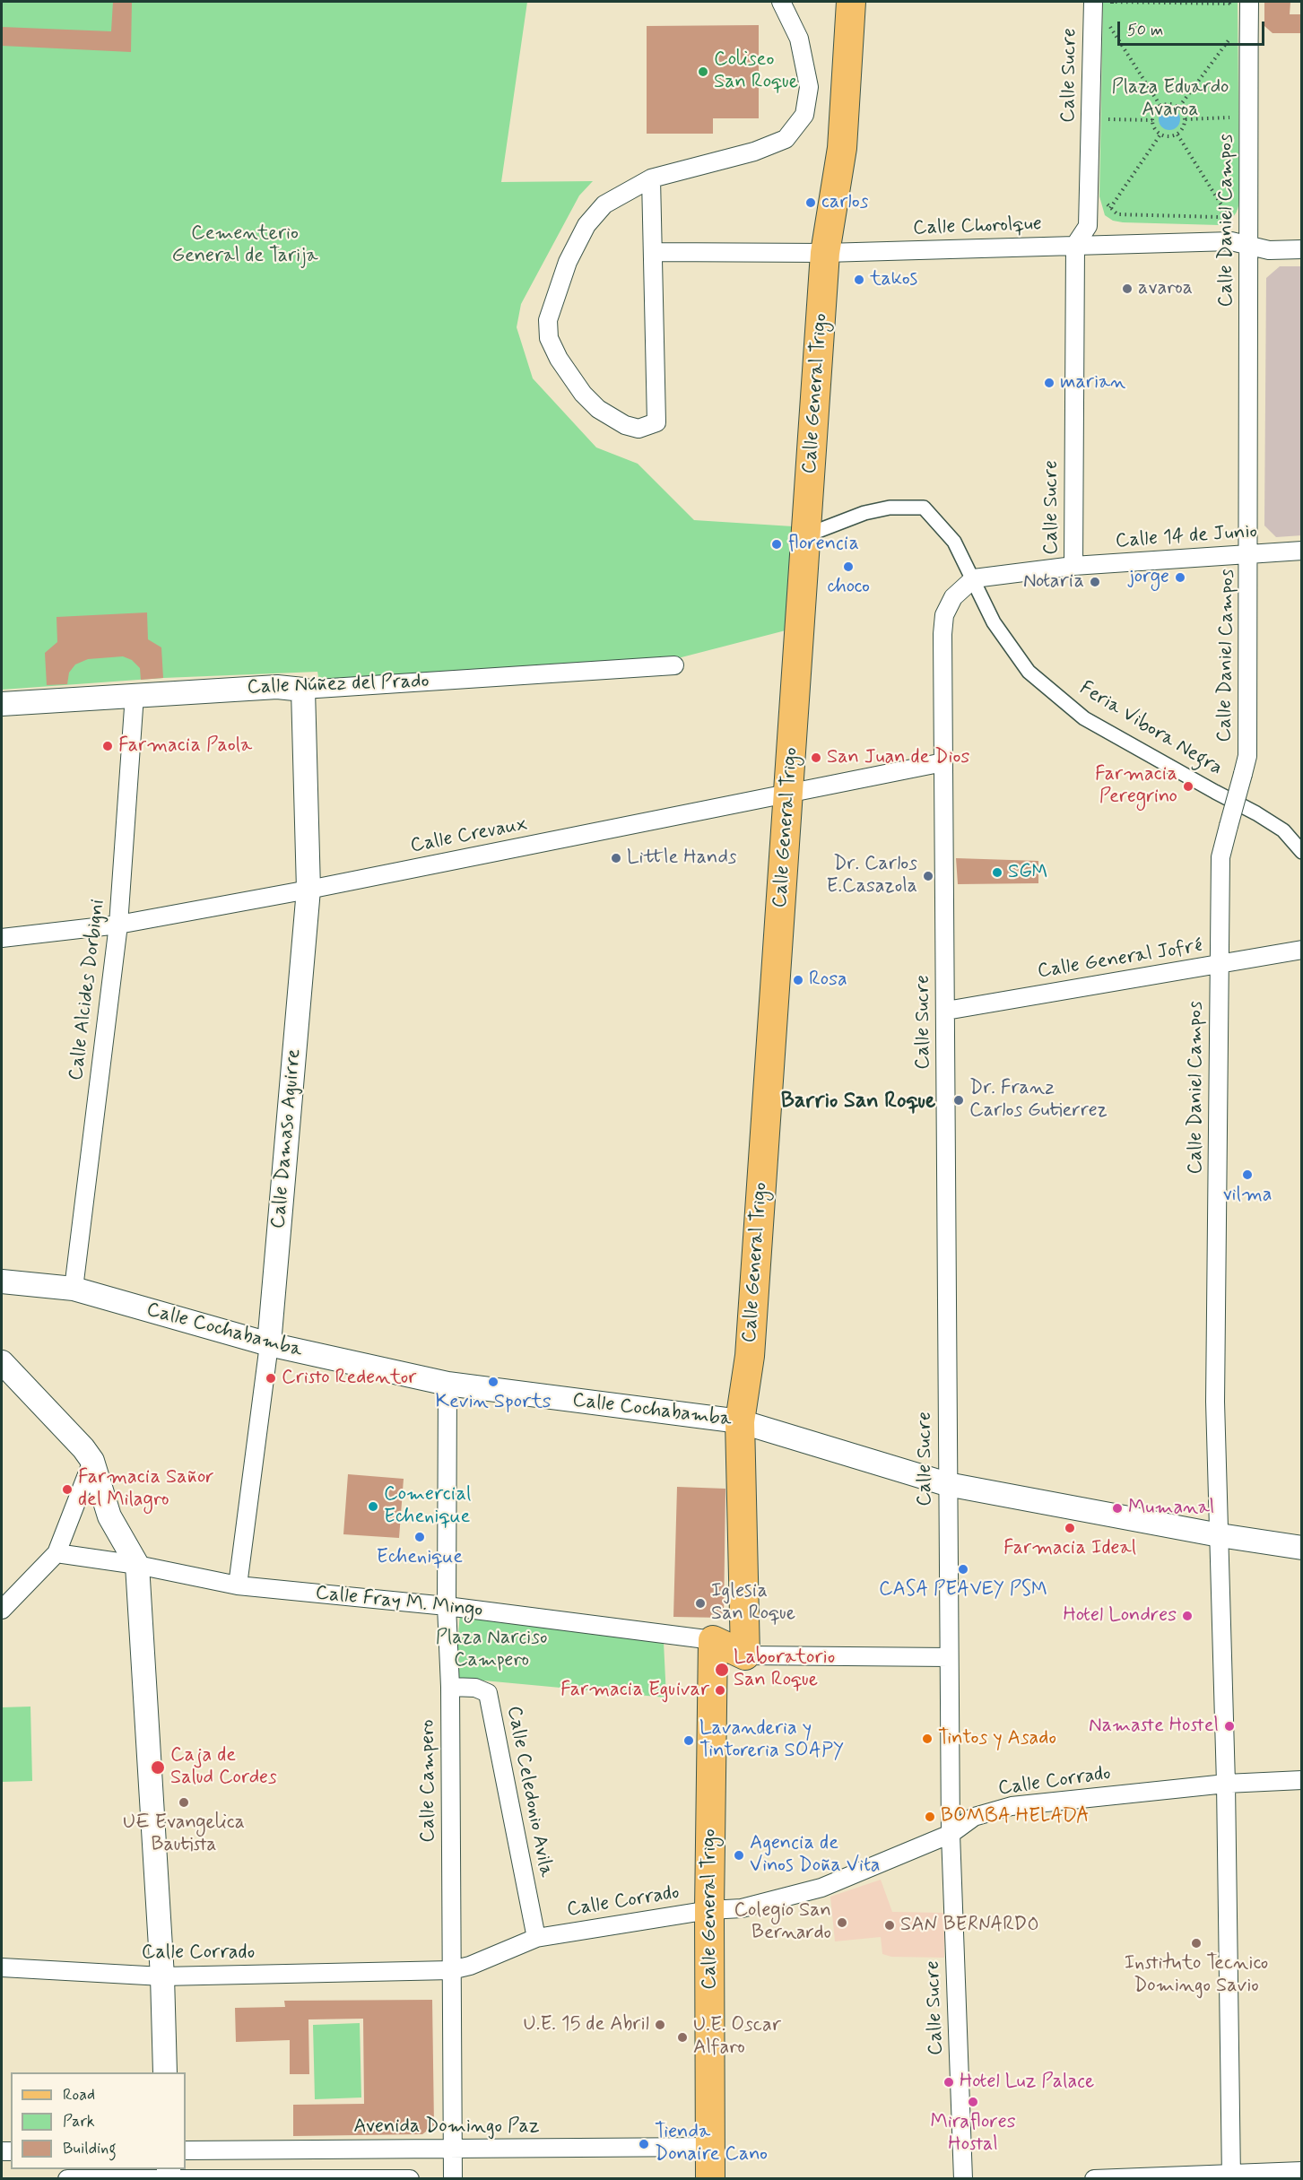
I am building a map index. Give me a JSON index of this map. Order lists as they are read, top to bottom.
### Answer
{
  "streets": {
    "main road": ["Calle General Trigo", "Calle Fray M. Mingo"],
    "street": [
      "Calle Sucre",
      "Calle Daniel Campos",
      "Calle Chorolque",
      "Calle 14 de Junio",
      "Calle Núñez del Prado",
      "Feria Vibora Negra",
      "Calle Crevaux",
      "Calle General Jofré",
      "Calle Alcides Dorbigni",
      "Calle Damaso Aguirre",
      "Calle Cochabamba",
      "Calle Campero",
      "Calle Corrado",
      "Calle Celedonio Avila",
      "Avenida Domingo Paz"
    ]
  },
  "crossings": [
    ["Calle Sucre", "Calle Chorolque"],
    ["Calle Sucre", "Calle 14 de Junio"],
    ["Calle Sucre", "Feria Vibora Negra"],
    ["Calle Sucre", "Calle Crevaux"],
    ["Calle Sucre", "Calle General Jofré"],
    ["Calle Sucre", "Calle Cochabamba"],
    ["Calle Sucre", "Calle Fray M. Mingo"],
    ["Calle Sucre", "Calle Corrado"],
    ["Calle Daniel Campos", "Calle Chorolque"],
    ["Calle Daniel Campos", "Calle 14 de Junio"],
    ["Calle Daniel Campos", "Calle General Jofré"],
    ["Calle Daniel Campos", "Calle Cochabamba"],
    ["Calle Daniel Campos", "Calle Corrado"],
    ["Calle Chorolque", "Calle General Trigo"],
    ["Calle General Trigo", "Feria Vibora Negra"],
    ["Calle General Trigo", "Calle Crevaux"],
    ["Calle General Trigo", "Calle Cochabamba"],
    ["Calle General Trigo", "Calle Fray M. Mingo"],
    ["Calle General Trigo", "Calle Corrado"],
    ["Calle General Trigo", "Avenida Domingo Paz"],
    ["Calle Núñez del Prado", "Calle Alcides Dorbigni"],
    ["Calle Núñez del Prado", "Calle Damaso Aguirre"],
    ["Calle Crevaux", "Calle Alcides Dorbigni"],
    ["Calle Crevaux", "Calle Damaso Aguirre"],
    ["Calle Alcides Dorbigni", "Calle Cochabamba"],
    ["Calle Damaso Aguirre", "Calle Cochabamba"],
    ["Calle Damaso Aguirre", "Calle Fray M. Mingo"],
    ["Calle Cochabamba", "Calle Campero"],
    ["Calle Fray M. Mingo", "Calle Campero"],
    ["Calle Campero", "Calle Corrado"],
    ["Calle Campero", "Calle Celedonio Avila"],
    ["Calle Campero", "Avenida Domingo Paz"],
    ["Calle Corrado", "Calle Celedonio Avila"]
  ],
  "districts": ["Barrio San Roque"],
  "parks": ["Plaza Eduardo Avaroa", "Cementerio General de Tarija", "Plaza Narciso Campero"],
  "places": [
    "Coliseo San Roque",
    "carlos",
    "takos",
    "avaroa",
    "marian",
    "florencia",
    "choco",
    "jorge",
    "Notaria",
    "Farmacia Paola",
    "San Juan de Dios",
    "Farmacia Peregrino",
    "Little Hands",
    "SGM",
    "Dr. Carlos E.Casazola",
    "Rosa",
    "Dr. Franz Carlos Gutierrez",
    "vilma",
    "Cristo Redentor",
    "Kevin Sports",
    "Farmacia Sañor del Milagro",
    "Comercial Echenique",
    "Mumanal",
    "Farmacia Ideal",
    "Echenique",
    "CASA PEAVEY PSM",
    "Iglesia San Roque",
    "Hotel Londres",
    "Laboratorio San Roque",
    "Farmacia Eguivar",
    "Namaste Hostel",
    "Tintos y Asado",
    "Lavanderia y Tintoreria SOAPY",
    "Caja de Salud Cordes",
    "UE Evangelica Bautista",
    "BOMBA HELADA",
    "Agencia de Vinos Doña Vita",
    "Colegio San Bernardo",
    "SAN BERNARDO",
    "Instituto Tecnico Domingo Savio",
    "U.E. 15 de Abril",
    "U.E. Oscar Alfaro",
    "Hotel Luz Palace",
    "Miraflores Hostal",
    "Tienda Donaire Cano"
  ],
  "legend": ["Road", "Park", "Building"],
  "scale_bar": "50 m"
}
